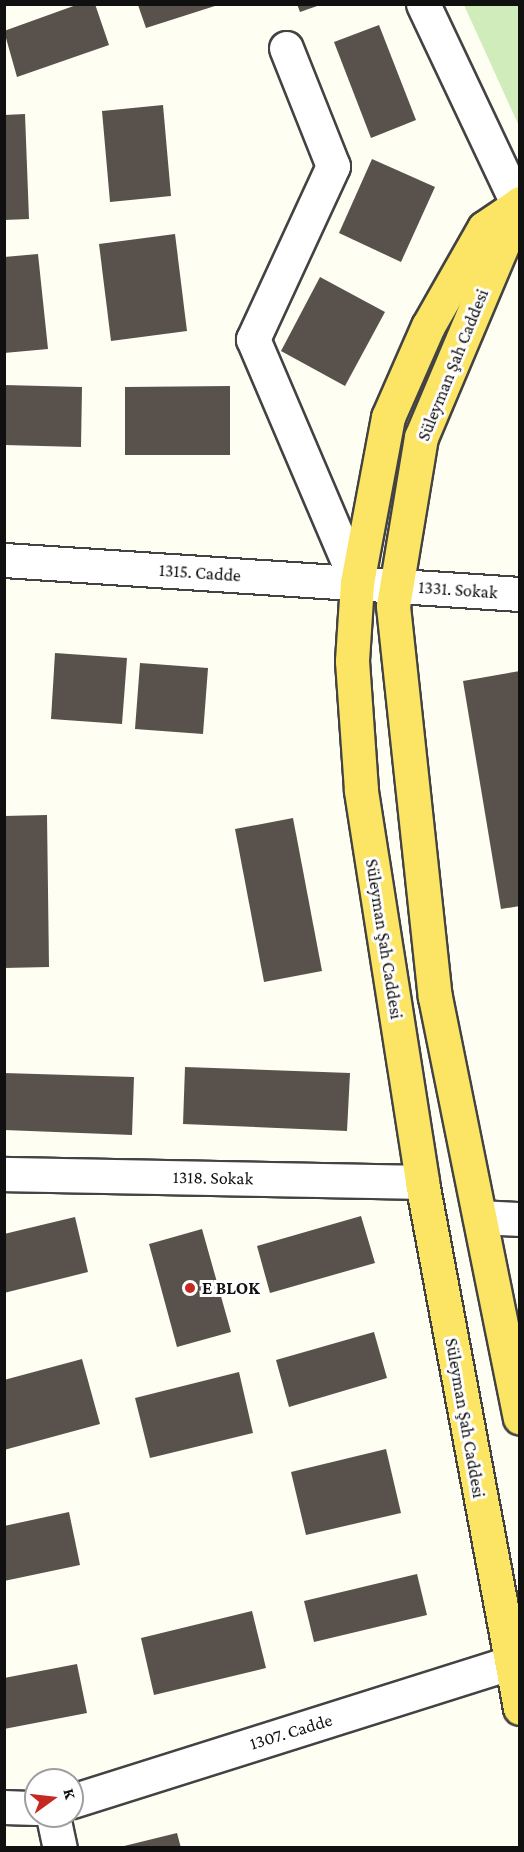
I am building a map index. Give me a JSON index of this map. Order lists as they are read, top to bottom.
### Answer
{
  "streets": {
    "main road": ["Süleyman Şah Caddesi"],
    "street": [
      "1315. Cadde",
      "1331. Sokak",
      "1318. Sokak",
      "1307. Cadde"
    ]
  },
  "crossings": [
    ["Süleyman Şah Caddesi", "1315. Cadde"],
    ["Süleyman Şah Caddesi", "1331. Sokak"],
    ["Süleyman Şah Caddesi", "1318. Sokak"],
    ["Süleyman Şah Caddesi", "1307. Cadde"],
    ["1315. Cadde", "1331. Sokak"]
  ],
  "places": ["E BLOK"],
  "north": "right"
}
